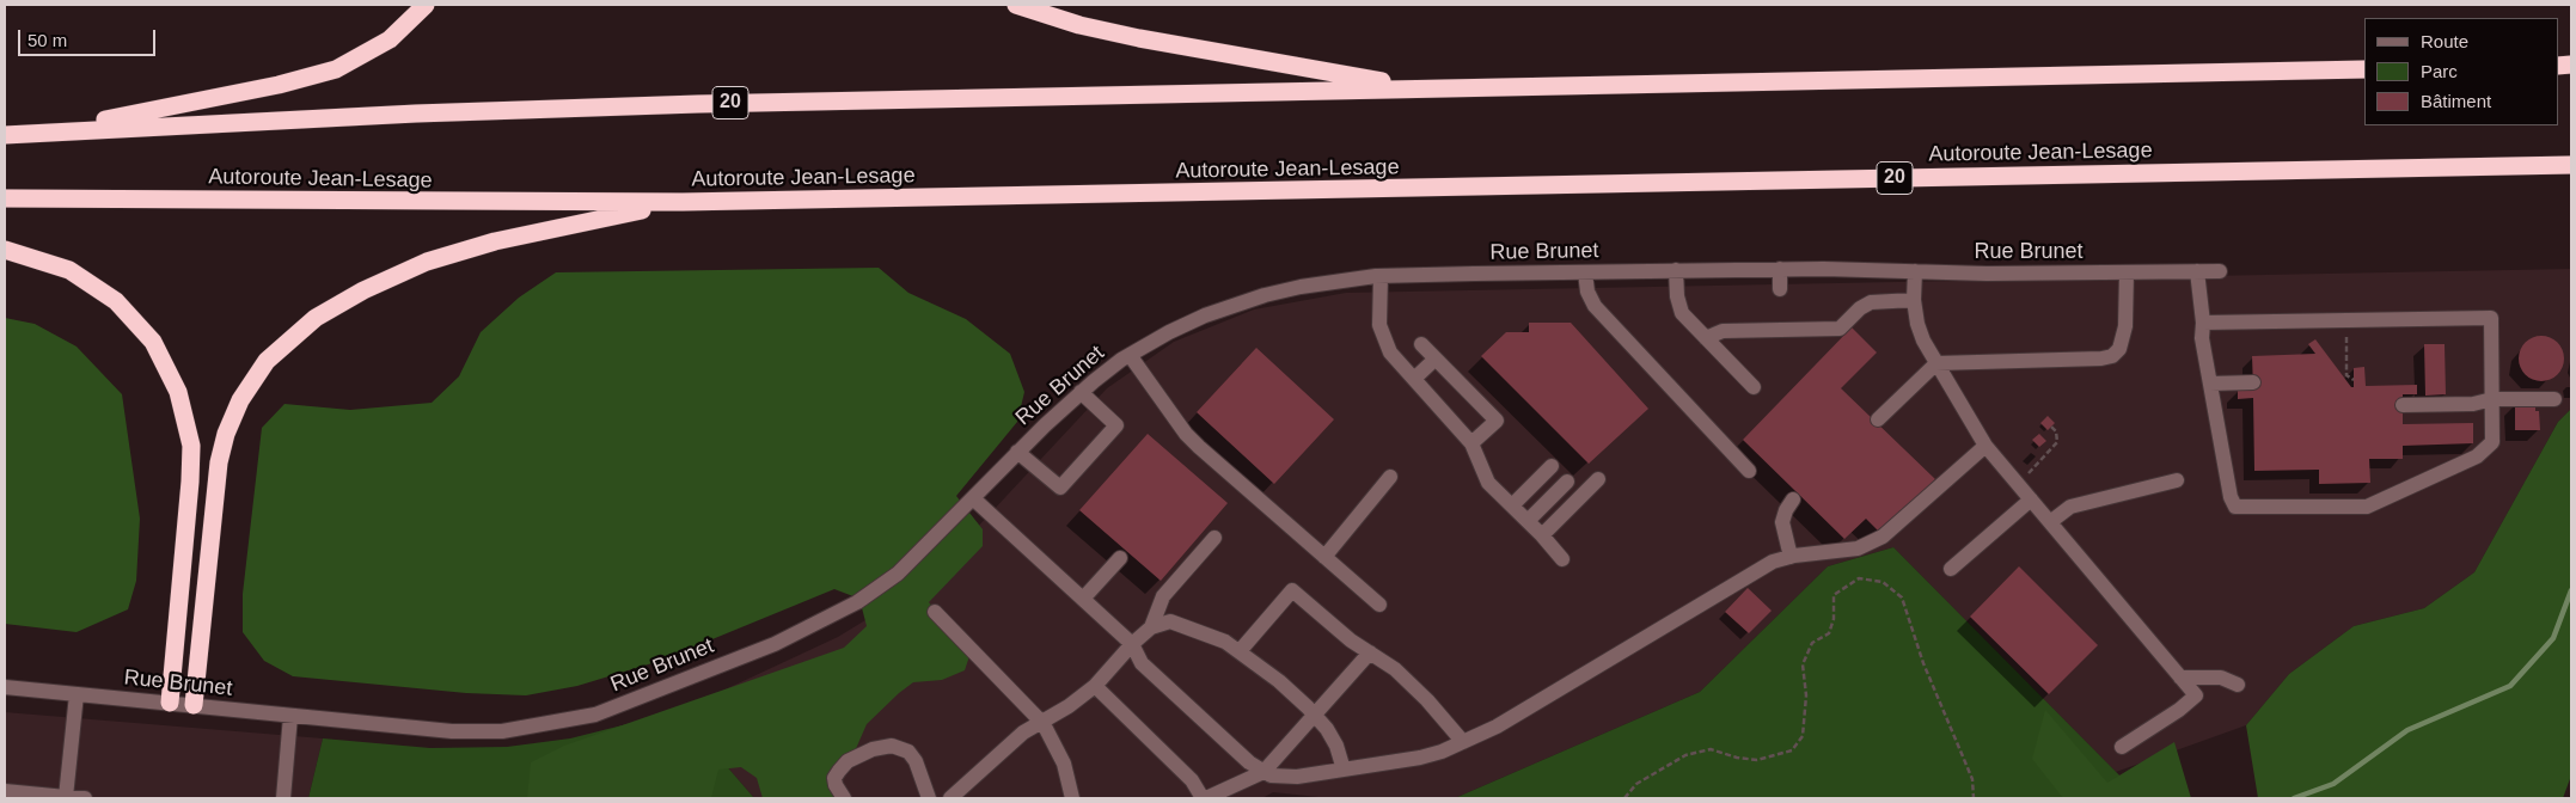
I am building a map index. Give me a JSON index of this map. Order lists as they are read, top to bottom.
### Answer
{
  "streets": {
    "highway": ["20", "Autoroute Jean-Lesage"],
    "street": ["Rue Brunet"]
  },
  "legend": ["Route", "Parc", "Bâtiment"],
  "scale_bar": "50 m"
}
